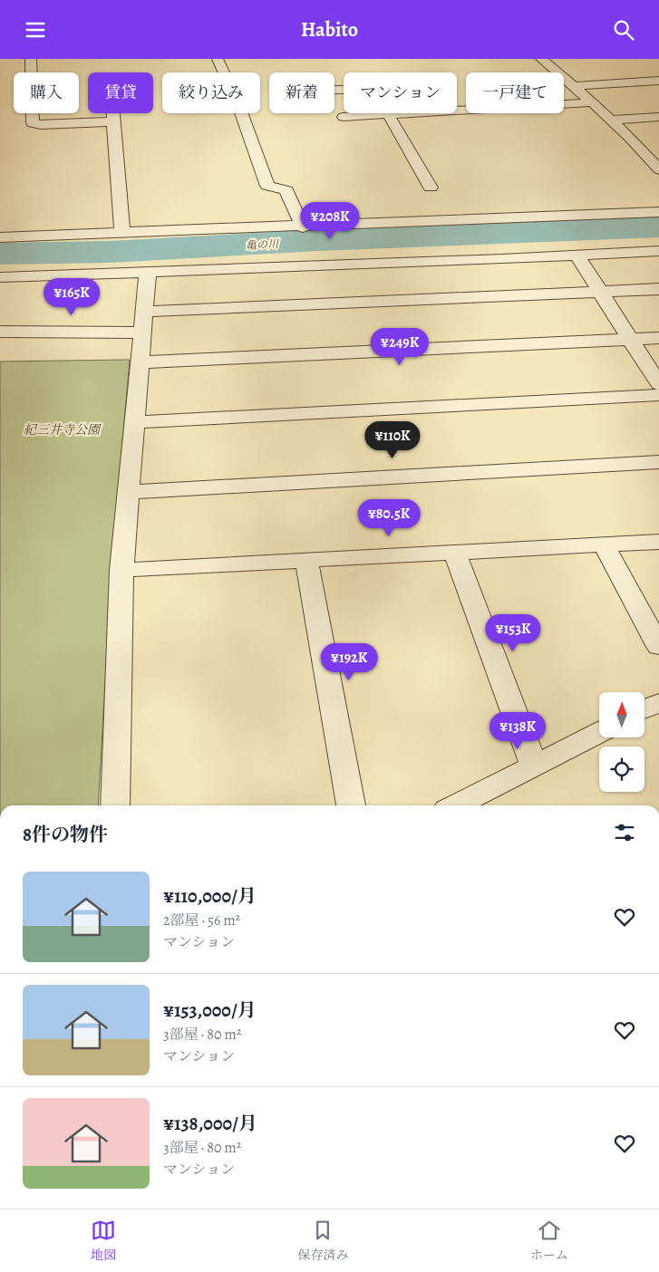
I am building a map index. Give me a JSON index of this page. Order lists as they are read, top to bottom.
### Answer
{
  "water": ["亀の川"],
  "parks": ["紀三井寺公園"],
  "north": "top",
  "page": {
    "header": "Habito",
    "chip": [
      "購入",
      "賃貸",
      "絞り込み",
      "新着",
      "マンション",
      "一戸建て"
    ],
    "price": [
      "¥208K",
      "¥165K",
      "¥249K",
      "¥110K",
      "¥80.5K",
      "¥153K",
      "¥192K",
      "¥138K"
    ],
    "heading": "8件の物件",
    "list": [
      {
        "name": "¥110,000/月",
        "note": "2部屋 · 56 m² · マンション"
      },
      {
        "name": "¥153,000/月",
        "note": "3部屋 · 80 m² · マンション"
      },
      {
        "name": "¥138,000/月",
        "note": "3部屋 · 80 m² · マンション"
      }
    ],
    "tabs": ["地図", "保存済み", "ホーム"]
  }
}
